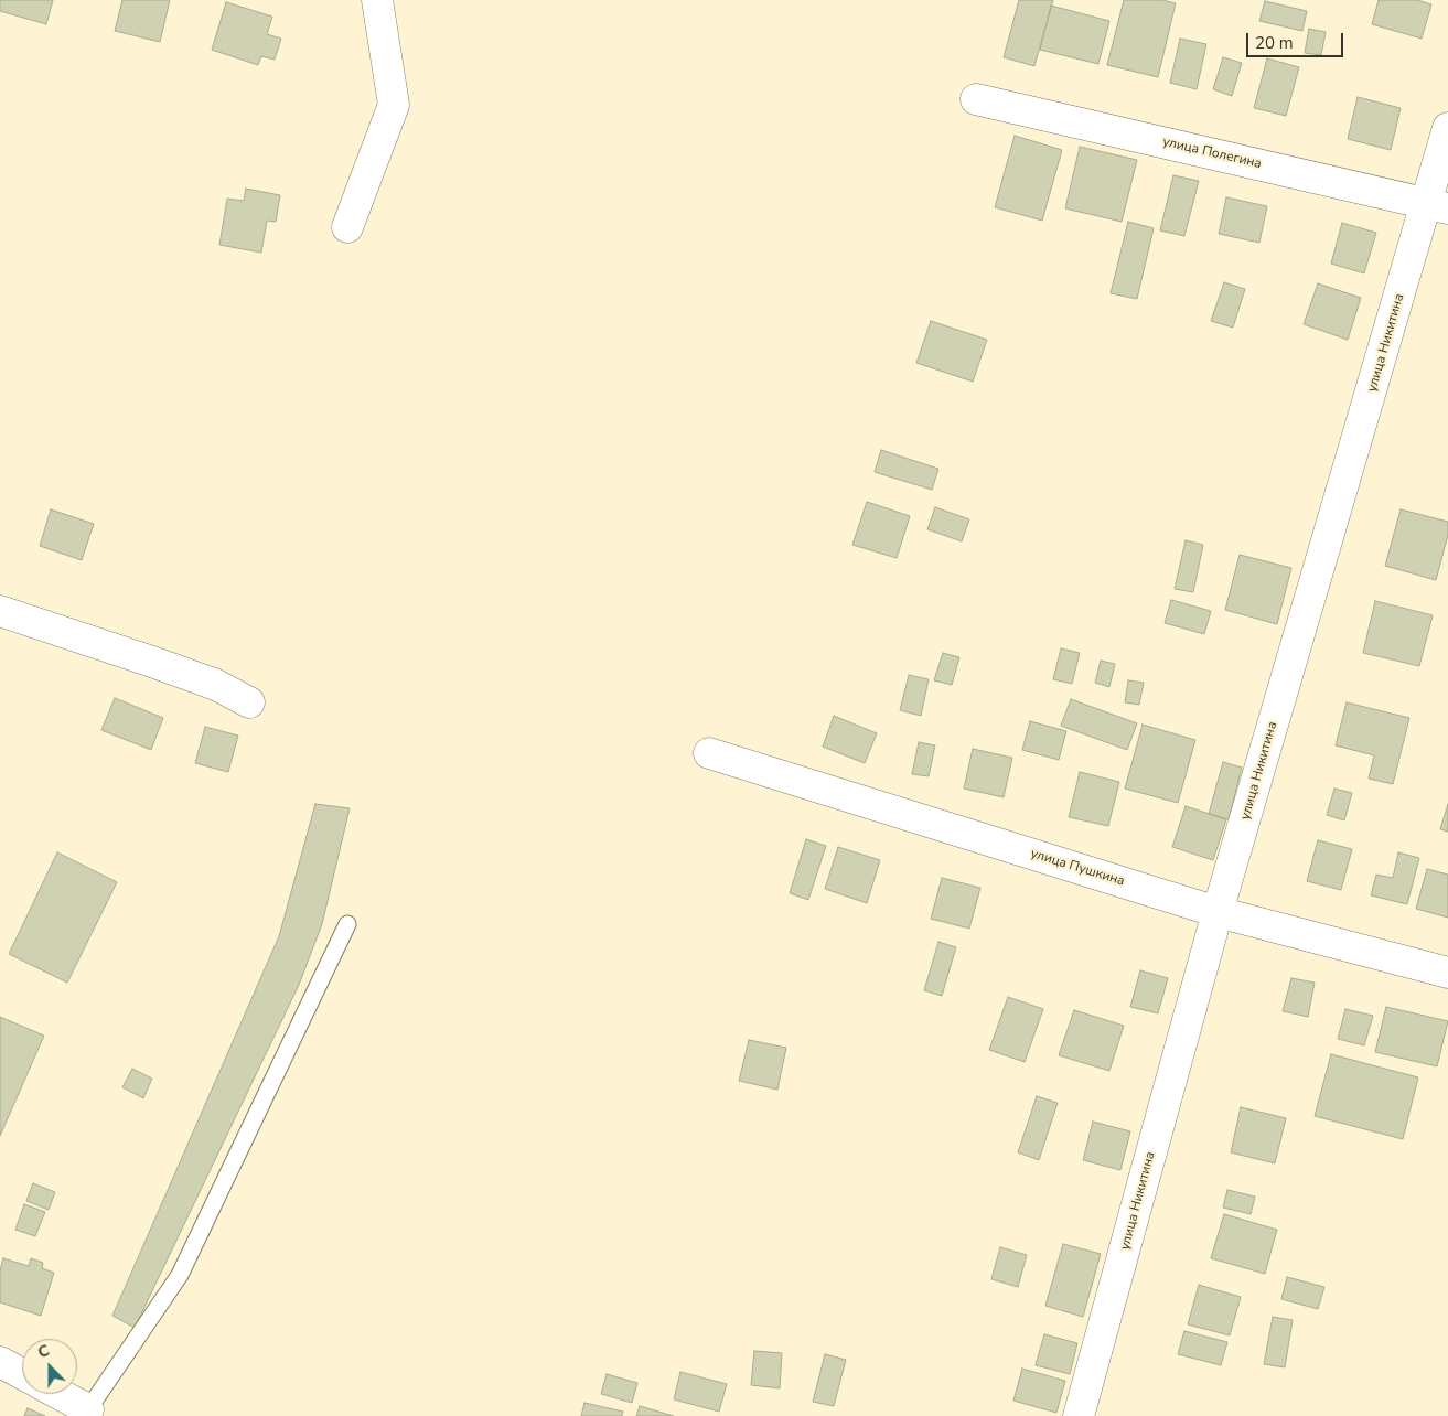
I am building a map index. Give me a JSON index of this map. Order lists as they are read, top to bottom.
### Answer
{
  "streets": {
    "street": ["улица Полегина", "улица Никитина", "улица Пушкина"]
  },
  "crossings": [
    ["улица Полегина", "улица Никитина"],
    ["улица Никитина", "улица Пушкина"]
  ],
  "scale_bar": "20 m",
  "north": "top"
}
